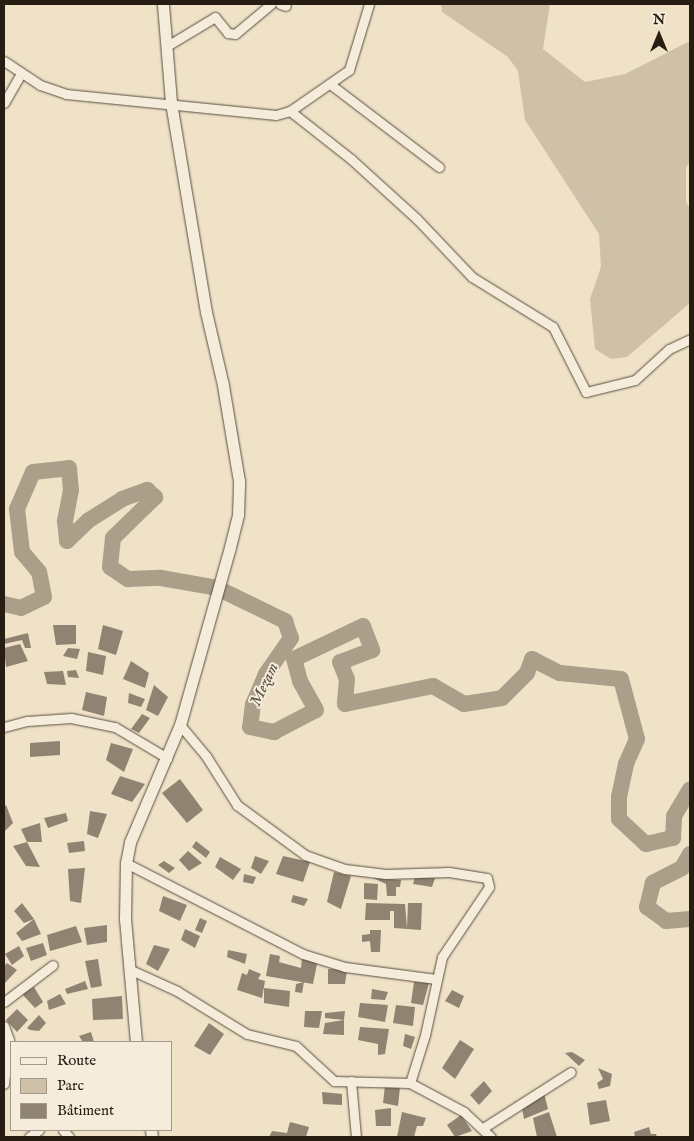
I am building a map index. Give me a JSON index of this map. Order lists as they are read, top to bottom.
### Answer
{
  "water": ["Mezam"],
  "legend": ["Route", "Parc", "Bâtiment"],
  "north": "top"
}
